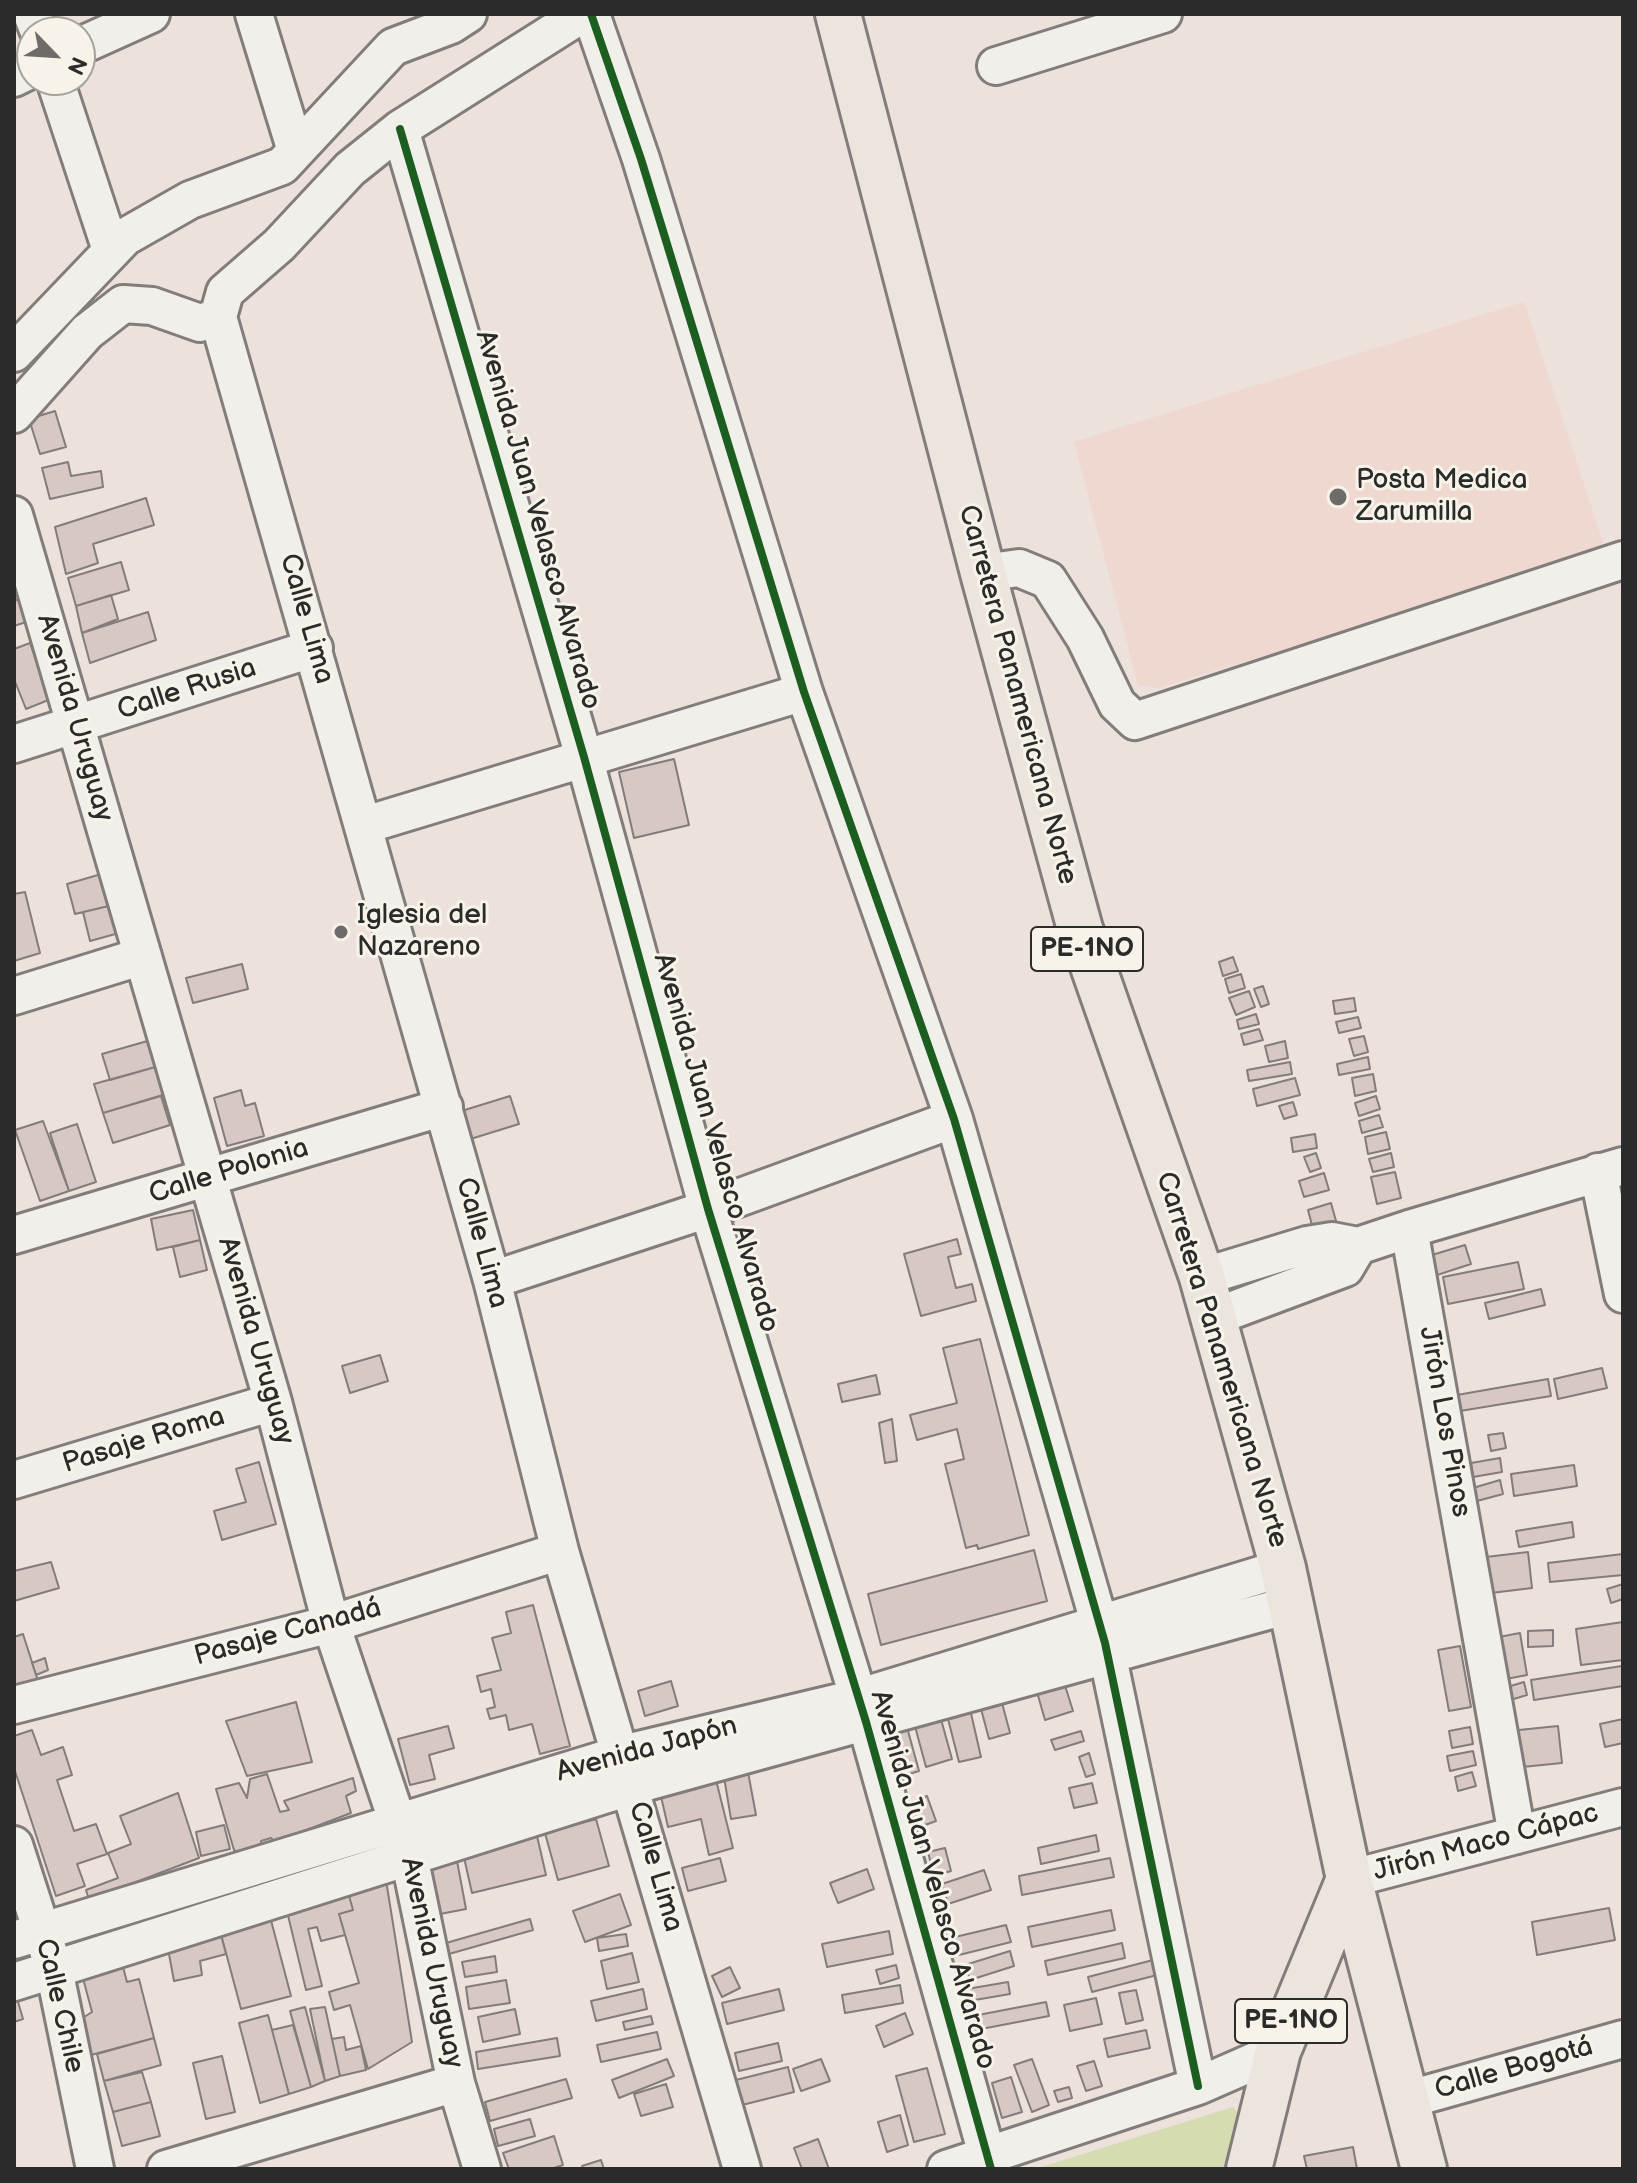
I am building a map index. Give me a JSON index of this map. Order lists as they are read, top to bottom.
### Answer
{
  "streets": {
    "main road": ["Carretera Panamericana Norte", "PE-1NO"],
    "street": [
      "Avenida Juan Velasco Alvarado",
      "Calle Lima",
      "Calle Rusia",
      "Avenida Uruguay",
      "Calle Polonia",
      "Jirón Los Pinos",
      "Pasaje Roma",
      "Pasaje Canadá",
      "Avenida Japón",
      "Jirón Maco Cápac",
      "Calle Chile",
      "Calle Bogotá"
    ]
  },
  "crossings": [
    ["Calle Lima", "Calle Rusia"],
    ["Calle Lima", "Calle Polonia"],
    ["Calle Lima", "Pasaje Canadá"],
    ["Calle Lima", "Avenida Japón"],
    ["Calle Rusia", "Avenida Uruguay"],
    ["Carretera Panamericana Norte", "PE-1NO"],
    ["Carretera Panamericana Norte", "Jirón Maco Cápac"],
    ["Carretera Panamericana Norte", "Calle Bogotá"],
    ["Avenida Uruguay", "Calle Polonia"],
    ["Avenida Uruguay", "Pasaje Roma"],
    ["Avenida Uruguay", "Pasaje Canadá"],
    ["Avenida Uruguay", "Avenida Japón"],
    ["PE-1NO", "Jirón Maco Cápac"],
    ["Jirón Los Pinos", "Jirón Maco Cápac"],
    ["Avenida Japón", "Calle Chile"]
  ],
  "places": ["Posta Medica Zarumilla", "Iglesia del Nazareno"],
  "north": "bottom right"
}
